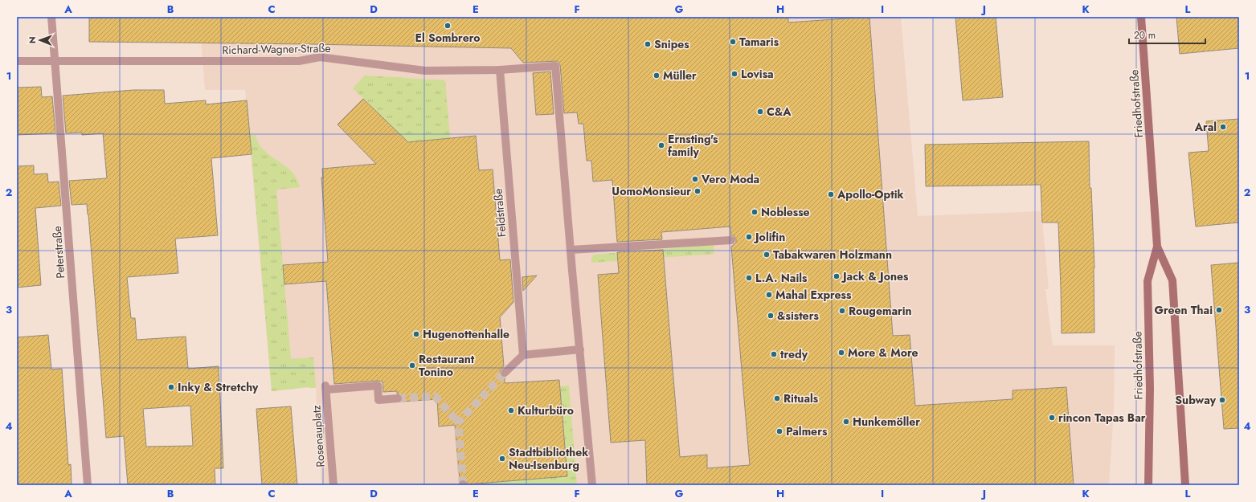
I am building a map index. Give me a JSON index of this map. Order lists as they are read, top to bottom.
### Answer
{
  "streets": {
    "main road": ["Friedhofstraße"],
    "street": [
      "Richard-Wagner-Straße",
      "Feldstraße",
      "Peterstraße",
      "Rosenauplatz"
    ]
  },
  "crossings": [
    ["Richard-Wagner-Straße", "Feldstraße"],
    ["Richard-Wagner-Straße", "Peterstraße"]
  ],
  "places": [
    "El Sombrero",
    "Tamaris",
    "Snipes",
    "Lovisa",
    "Müller",
    "C&A",
    "Aral",
    "Ernsting's family",
    "Vero Moda",
    "UomoMonsieur",
    "Apollo-Optik",
    "Noblesse",
    "Jolifin",
    "Tabakwaren Holzmann",
    "Jack & Jones",
    "L.A. Nails",
    "Mahal Express",
    "Green Thai",
    "Rougemarin",
    "&sisters",
    "Hugenottenhalle",
    "More & More",
    "tredy",
    "Restaurant Tonino",
    "Inky & Stretchy",
    "Rituals",
    "Subway",
    "Kulturbüro",
    "rincon Tapas Bar",
    "Hunkemöller",
    "Palmers",
    "Stadtbibliothek Neu-Isenburg"
  ],
  "scale_bar": "20 m",
  "north": "left",
  "grid": {
    "columns": [
      "A",
      "B",
      "C",
      "D",
      "E",
      "F",
      "G",
      "H",
      "I",
      "J",
      "K",
      "L"
    ],
    "rows": [
      "1",
      "2",
      "3",
      "4"
    ]
  }
}
